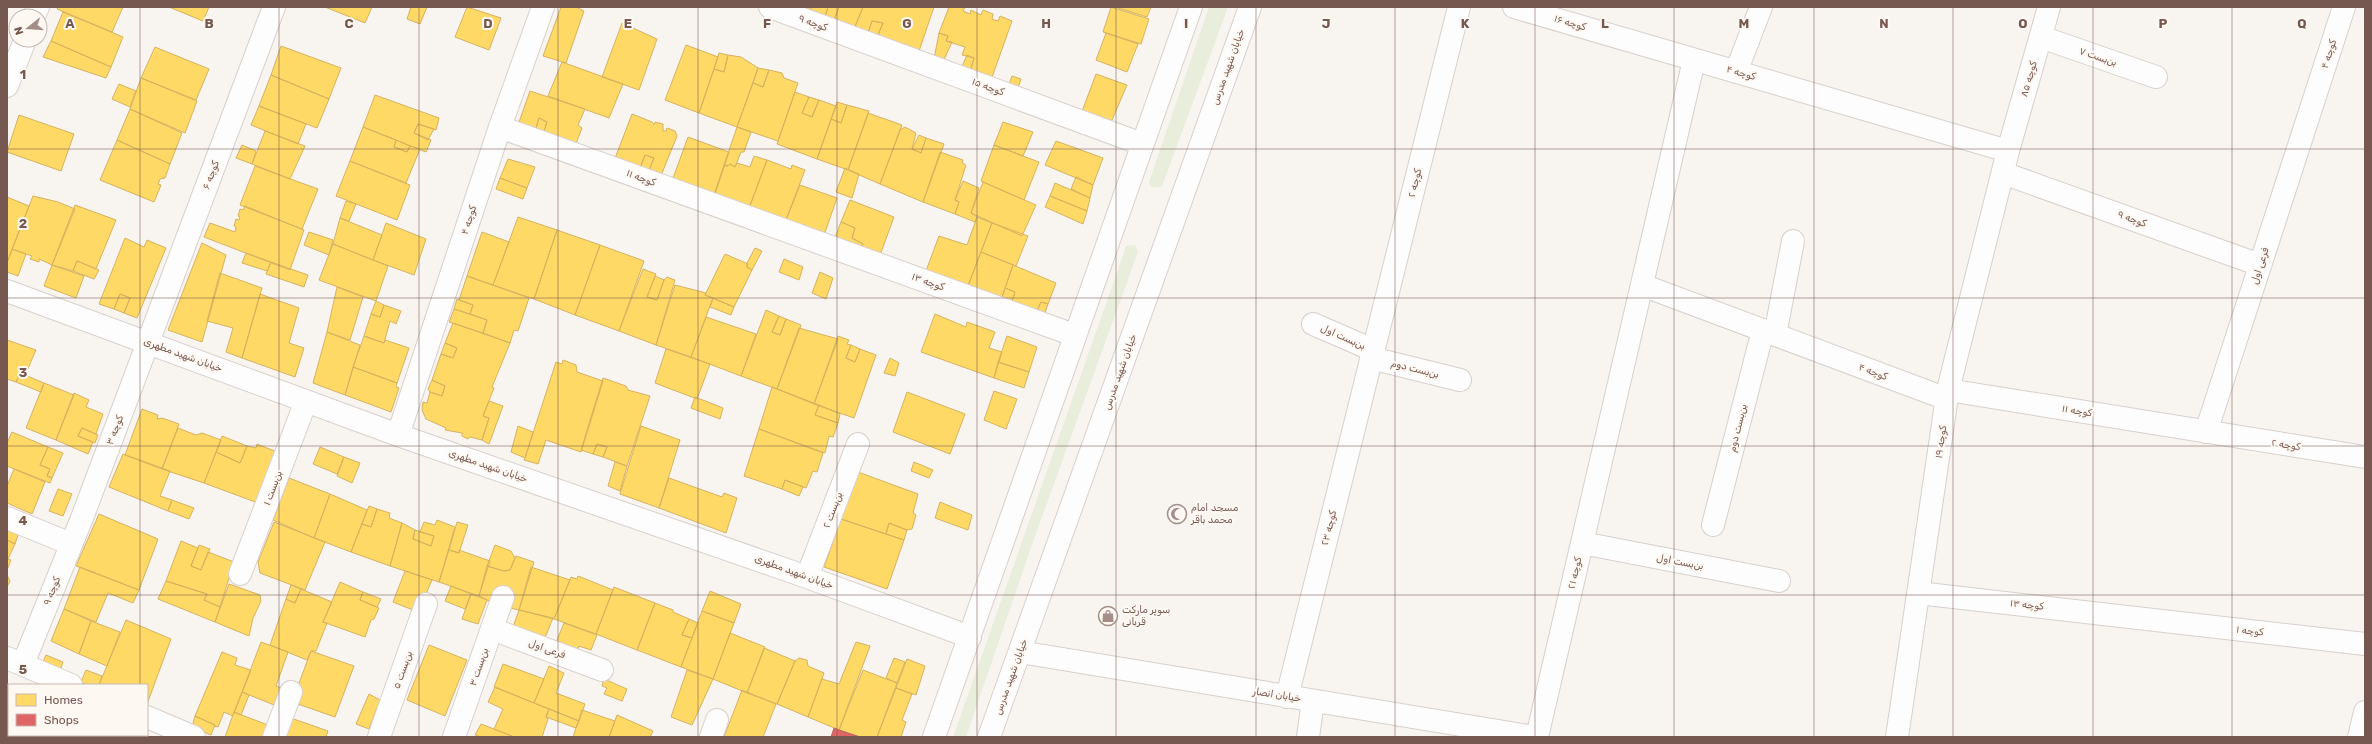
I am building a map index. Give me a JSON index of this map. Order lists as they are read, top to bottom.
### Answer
{
  "streets": {
    "street": [
      "کوچه ۹",
      "کوچه ۱۶",
      "کوچه ۴",
      "بن‌بست ۷",
      "خیابان شهید مدرس",
      "کوچه ۸۵",
      "کوچه ۱۵",
      "کوچه ۶",
      "کوچه ۱۱",
      "کوچه ۲",
      "فرعی اول",
      "کوچه ۱۳",
      "بن‌بست اول",
      "خیابان شهید مطهری",
      "بن‌بست دوم",
      "کوچه ۳",
      "کوچه ۱۹",
      "بن‌بست ۱",
      "بن‌بست ۲",
      "کوچه ۲۳",
      "کوچه ۲۱",
      "کوچه ۱",
      "بن‌بست ۳",
      "بن‌بست ۵",
      "خیابان انصار"
    ]
  },
  "crossings": [
    ["کوچه ۹", "کوچه ۱۵"],
    ["کوچه ۹", "فرعی اول"],
    ["کوچه ۹", "کوچه ۳"],
    ["کوچه ۹", "کوچه ۱۹"],
    ["کوچه ۱۶", "کوچه ۴"],
    ["کوچه ۴", "کوچه ۸۵"],
    ["کوچه ۴", "کوچه ۱۱"],
    ["کوچه ۴", "فرعی اول"],
    ["کوچه ۴", "خیابان شهید مطهری"],
    ["کوچه ۴", "بن‌بست دوم"],
    ["کوچه ۴", "کوچه ۱۹"],
    ["کوچه ۴", "کوچه ۲۱"],
    ["بن‌بست ۷", "کوچه ۸۵"],
    ["خیابان شهید مدرس", "خیابان انصار"],
    ["کوچه ۸۵", "کوچه ۱۹"],
    ["کوچه ۶", "خیابان شهید مطهری"],
    ["کوچه ۶", "کوچه ۳"],
    ["کوچه ۱۱", "کوچه ۲"],
    ["کوچه ۱۱", "فرعی اول"],
    ["کوچه ۱۱", "کوچه ۱۳"],
    ["کوچه ۱۱", "کوچه ۱۹"],
    ["کوچه ۲", "فرعی اول"],
    ["کوچه ۲", "بن‌بست اول"],
    ["کوچه ۲", "بن‌بست دوم"],
    ["کوچه ۲", "کوچه ۲۳"],
    ["فرعی اول", "بن‌بست ۳"],
    ["کوچه ۱۳", "کوچه ۱۹"],
    ["کوچه ۱۳", "کوچه ۱"],
    ["بن‌بست اول", "بن‌بست دوم"],
    ["بن‌بست اول", "کوچه ۲۳"],
    ["بن‌بست اول", "کوچه ۲۱"],
    ["خیابان شهید مطهری", "کوچه ۳"],
    ["خیابان شهید مطهری", "بن‌بست ۱"],
    ["خیابان شهید مطهری", "بن‌بست ۲"],
    ["بن‌بست دوم", "کوچه ۲۳"],
    ["کوچه ۲۳", "خیابان انصار"]
  ],
  "places": {
    "mosque": ["مسجد امام محمد باقر"],
    "shop": ["سوپر مارکت قربانی"]
  },
  "legend": ["Homes", "Shops"],
  "north": "left",
  "grid": {
    "columns": [
      "A",
      "B",
      "C",
      "D",
      "E",
      "F",
      "G",
      "H",
      "I",
      "J",
      "K",
      "L",
      "M",
      "N",
      "O",
      "P",
      "Q"
    ],
    "rows": [
      "1",
      "2",
      "3",
      "4",
      "5"
    ]
  }
}
